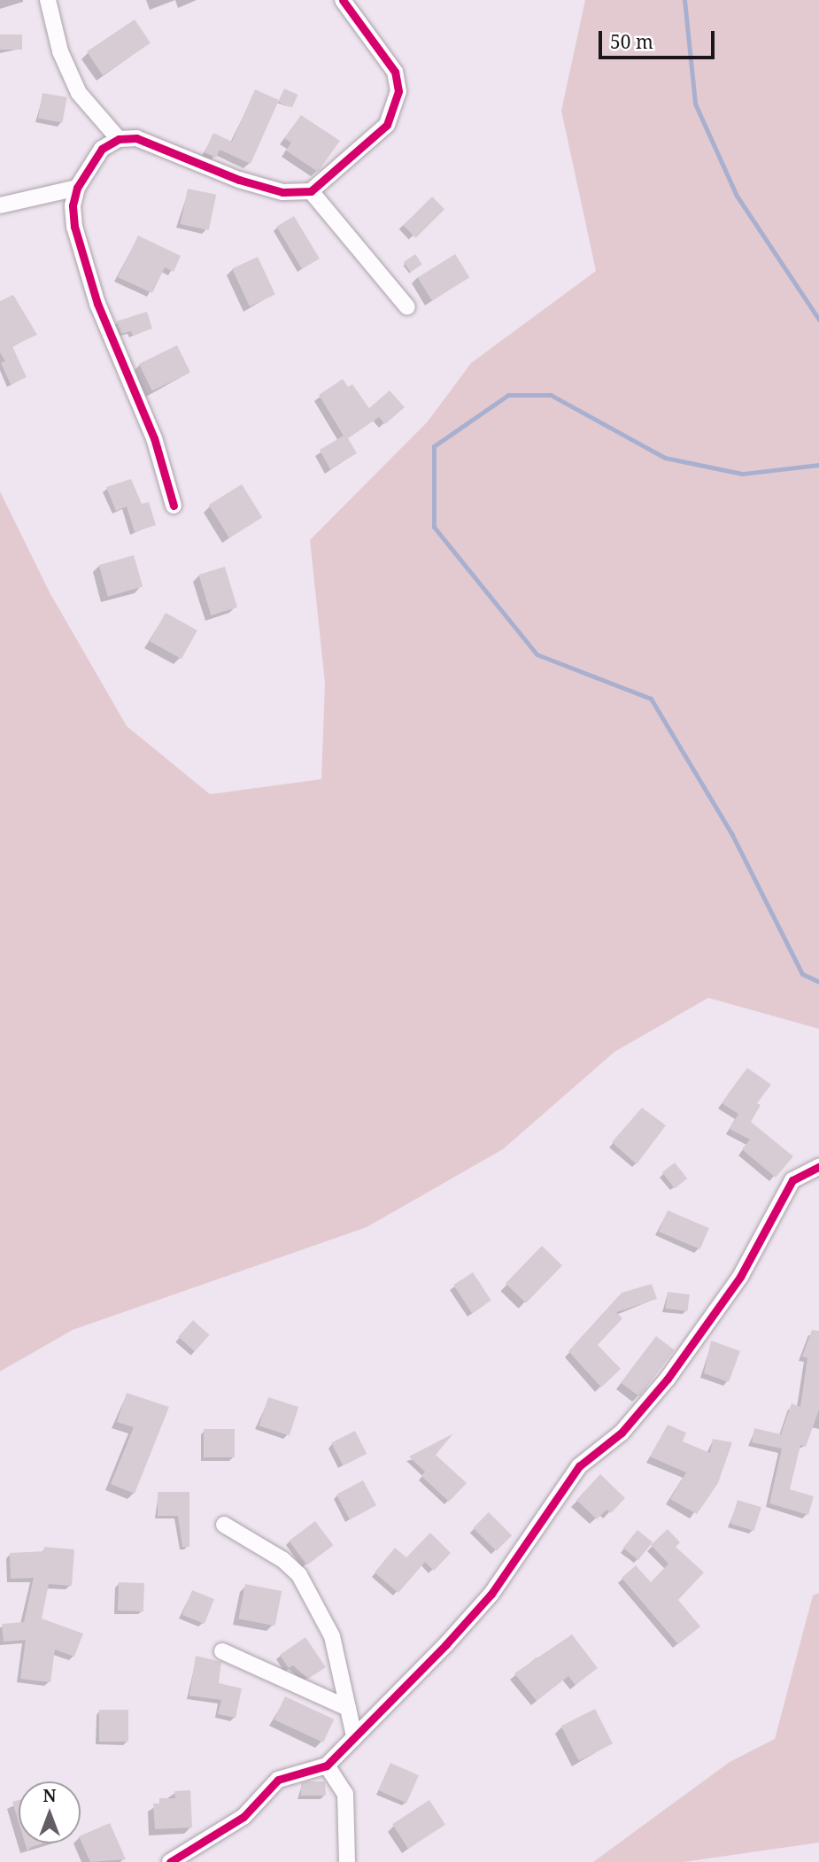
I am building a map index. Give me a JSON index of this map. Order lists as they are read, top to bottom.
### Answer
{
  "scale_bar": "50 m",
  "north": "top"
}
